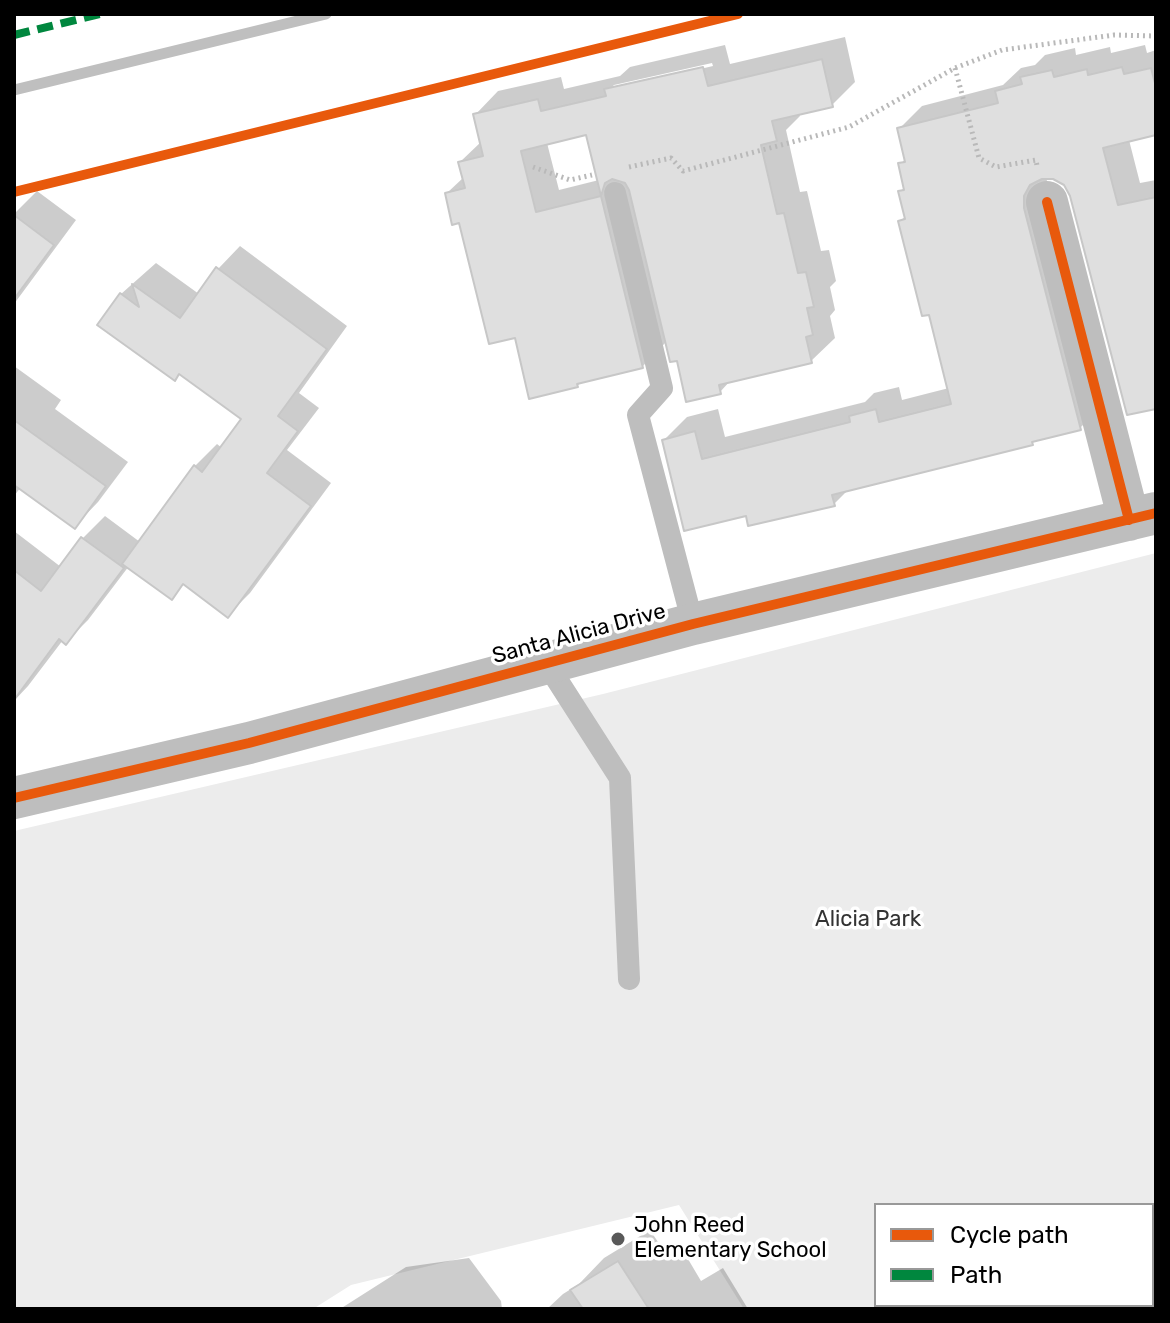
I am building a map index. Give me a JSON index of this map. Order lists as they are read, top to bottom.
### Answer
{
  "streets": {
    "street": ["Santa Alicia Drive"]
  },
  "parks": ["Alicia Park"],
  "places": ["John Reed Elementary School"],
  "legend": ["Cycle path", "Path"]
}
